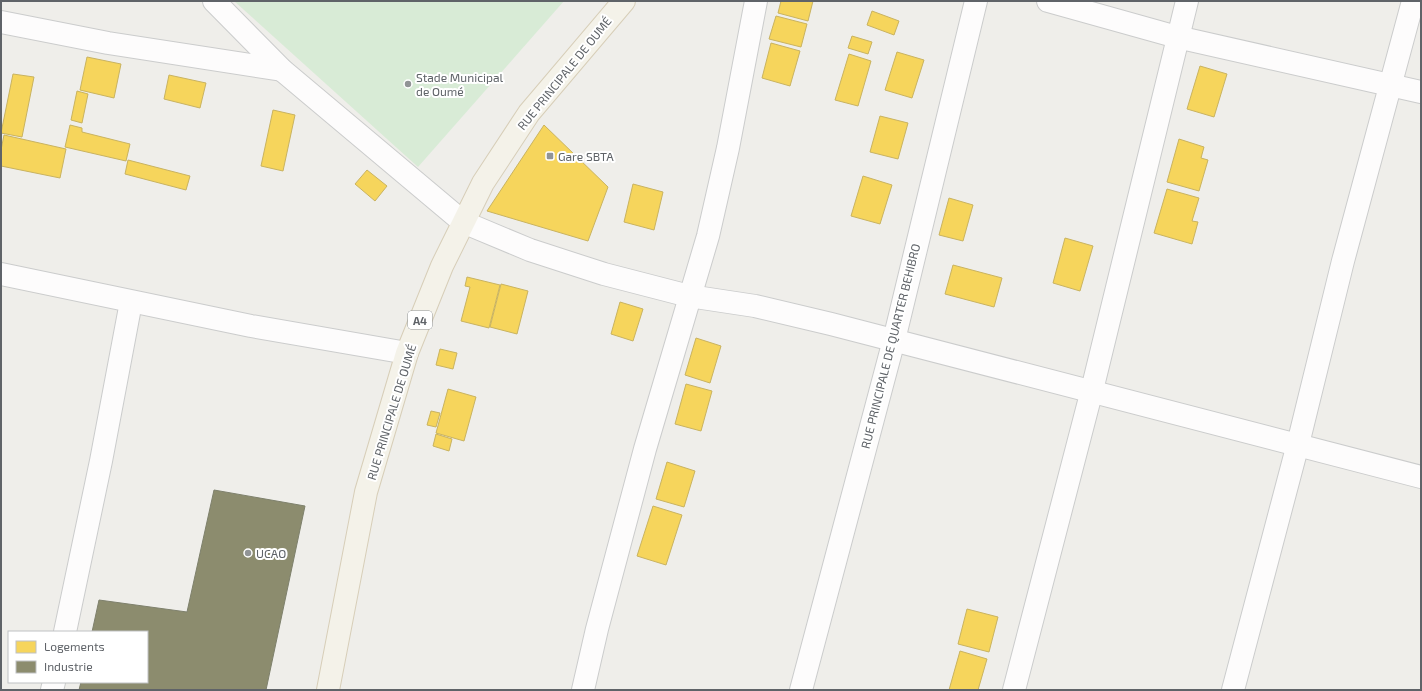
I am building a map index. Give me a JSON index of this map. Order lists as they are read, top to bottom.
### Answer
{
  "streets": {
    "main road": ["RUE PRINCIPALE DE OUMÉ", "A4"],
    "street": ["RUE PRINCIPALE DE QUARTER BEHIBRO"]
  },
  "places": {
    "other": ["Stade Municipal de Oumé", "UCAO"],
    "transit": ["Gare SBTA"]
  },
  "legend": ["Logements", "Industrie"]
}
